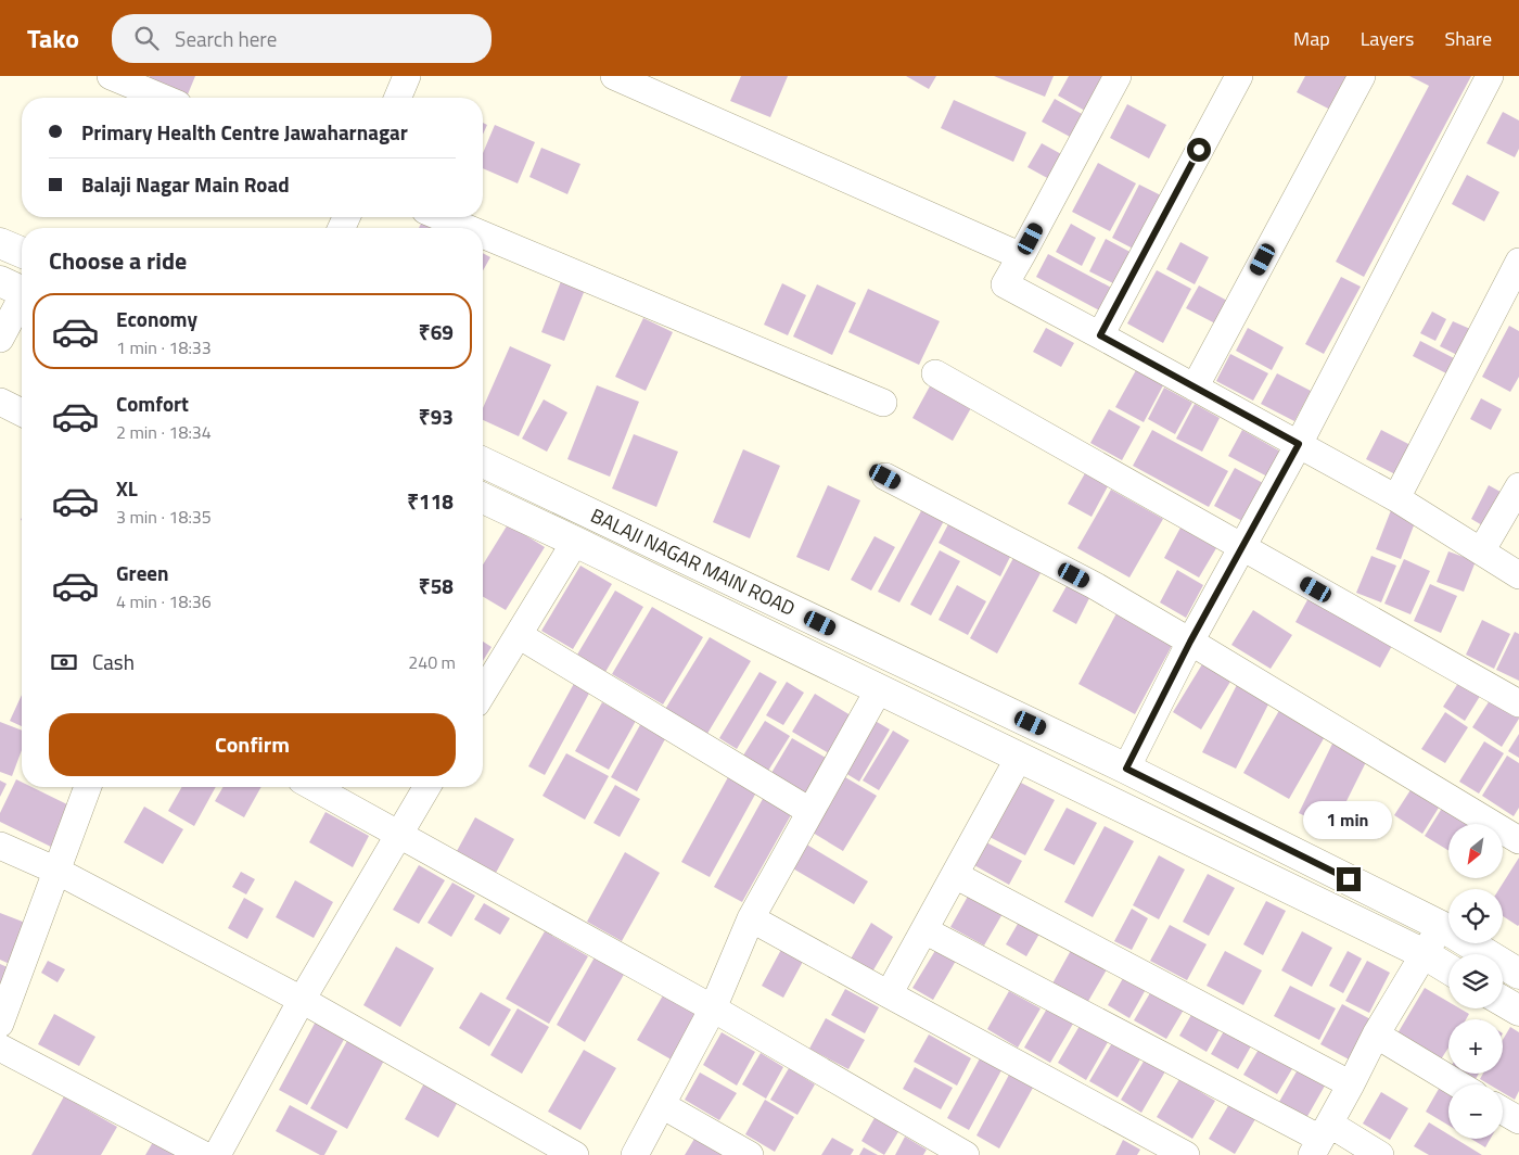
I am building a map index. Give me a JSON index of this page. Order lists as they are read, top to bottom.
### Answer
{
  "streets": {
    "street": ["BALAJI NAGAR MAIN ROAD"]
  },
  "north": "bottom left",
  "page": {
    "header": "Tako",
    "search": "Search here",
    "nav": ["Map", "Layers", "Share"],
    "banner": ["Primary Health Centre Jawaharnagar", "Balaji Nagar Main Road"],
    "heading": "Choose a ride",
    "list": [
      {
        "name": "Economy",
        "note": "1 min · 18:33",
        "value": "₹69"
      },
      {
        "name": "Comfort",
        "note": "2 min · 18:34",
        "value": "₹93"
      },
      {
        "name": "XL",
        "note": "3 min · 18:35",
        "value": "₹118"
      },
      {
        "name": "Green",
        "note": "4 min · 18:36",
        "value": "₹58"
      }
    ],
    "pay": ["Cash", "240 m"],
    "buttons": "Confirm",
    "bubble": "1 min",
    "map_buttons": ["+", "−"]
  }
}
